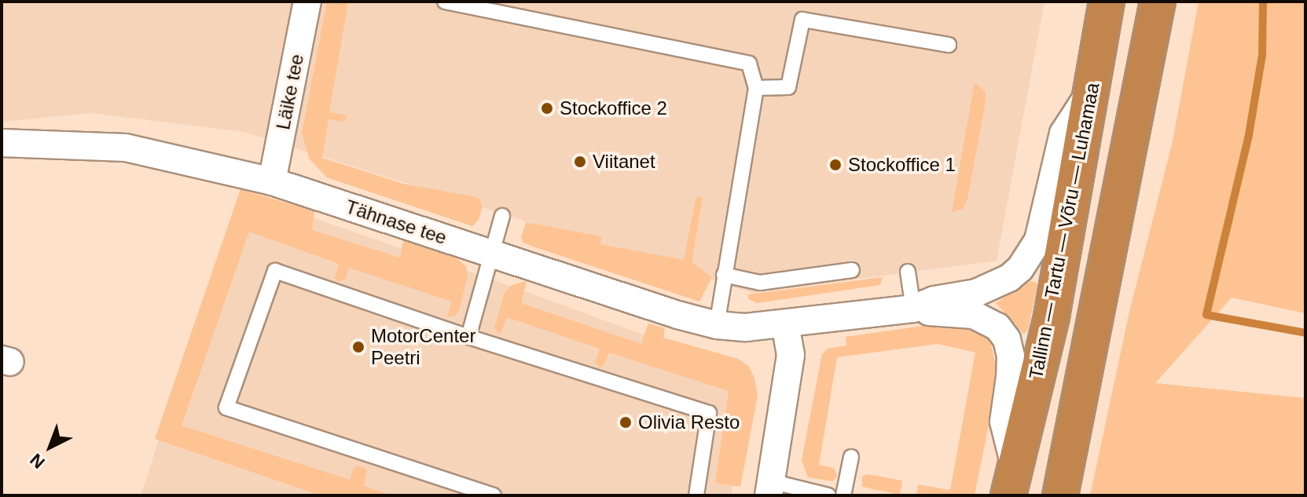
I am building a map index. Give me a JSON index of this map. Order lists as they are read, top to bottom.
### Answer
{
  "streets": {
    "highway": ["Tallinn — Tartu — Võru — Luhamaa"],
    "street": ["Läike tee", "Tähnase tee"]
  },
  "crossings": [
    ["Läike tee", "Tähnase tee"]
  ],
  "places": [
    "Stockoffice 2",
    "Viitanet",
    "Stockoffice 1",
    "MotorCenter Peetri",
    "Olivia Resto"
  ],
  "north": "bottom left"
}
